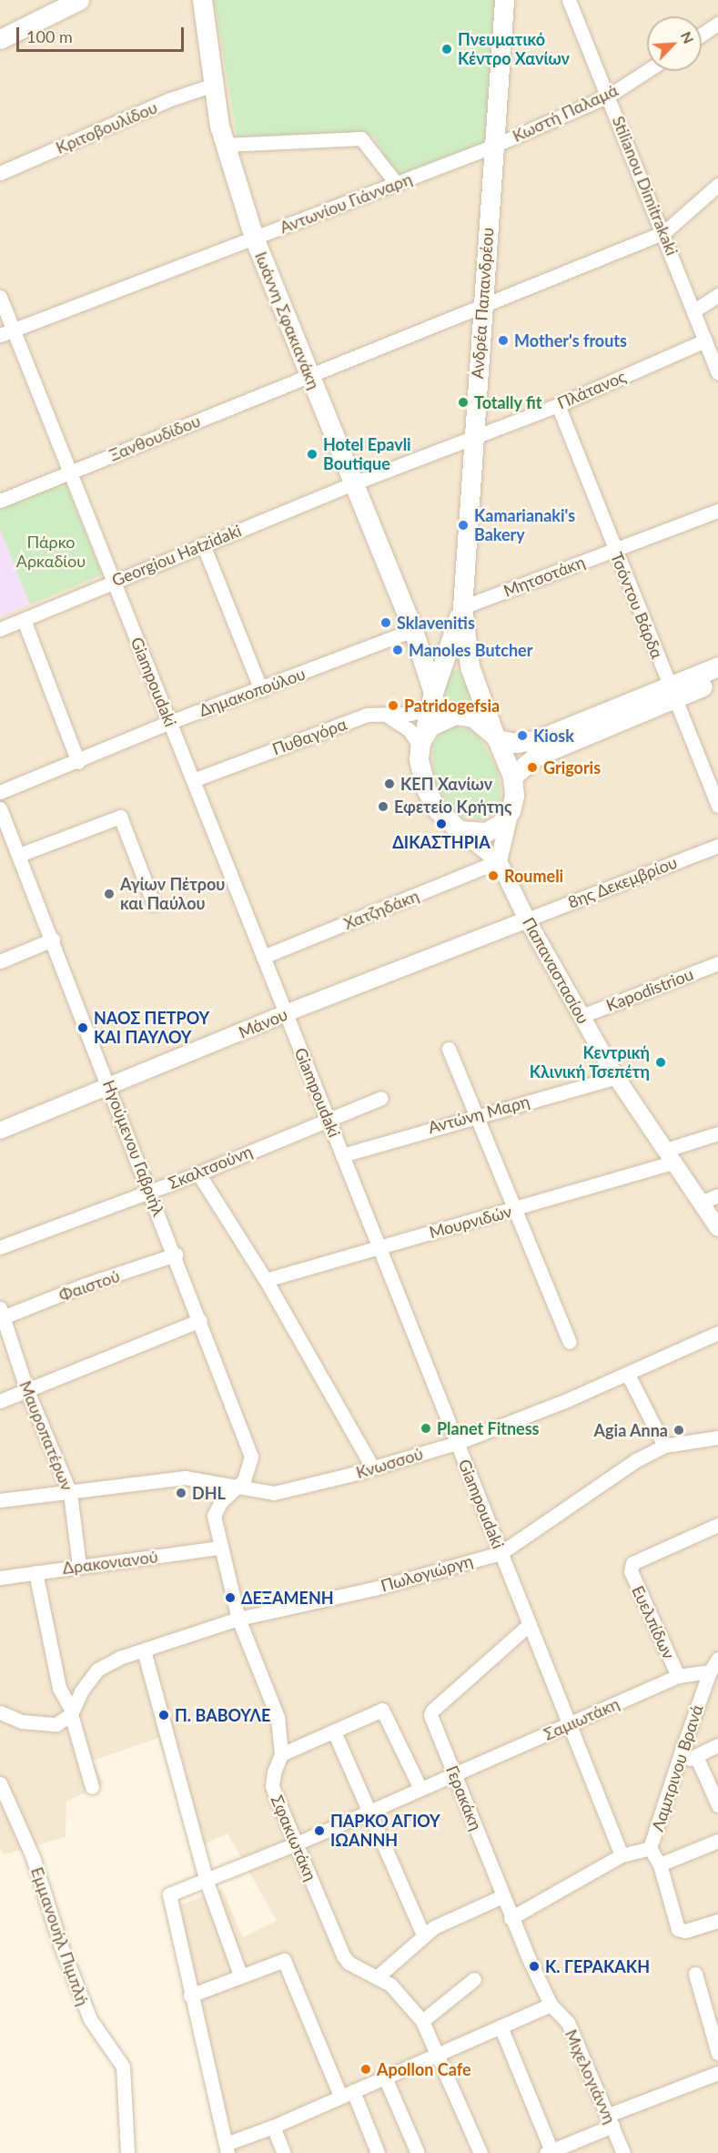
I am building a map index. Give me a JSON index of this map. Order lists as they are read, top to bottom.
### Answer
{
  "streets": {
    "main road": ["Ανδρέα Παπανδρέου", "Ιωάννη Σφακιανάκη"],
    "street": [
      "Κωστή Παλαμά",
      "Κριτοβουλίδου",
      "Stilianou Dimitrakaki",
      "Αντωνίου Γιάνναρη",
      "Πλάτανος",
      "Ξανθουδίδου",
      "Georgiou Hatzidaki",
      "Μητσοτάκη",
      "Τσόντου Βάρδα",
      "Giampoudaki",
      "Δημακοπούλου",
      "Πυθαγόρα",
      "8ης Δεκεμβρίου",
      "Χατζηδάκη",
      "Παπαναστασίου",
      "Kapodistriou",
      "Μάνου",
      "Αντώνη Μαρη",
      "Ηγούμενου Γαβριήλ",
      "Σκαλτσούνη",
      "Μουρνιδών",
      "Φαιστού",
      "Μαυροπατέρων",
      "Κνωσσού",
      "Δρακονιανού",
      "Πωλογιώργη",
      "Ευελπίδων",
      "Σαμιωτάκη",
      "Λαμπρινου Βρανά",
      "Γερακάκη",
      "Σφακιωτάκη",
      "Εµµανουήλ Πιµπλή",
      "Μιχελογιάννη"
    ]
  },
  "crossings": [
    ["Κωστή Παλαμά", "Stilianou Dimitrakaki"],
    ["Κωστή Παλαμά", "Αντωνίου Γιάνναρη"],
    ["Κωστή Παλαμά", "Ανδρέα Παπανδρέου"],
    ["Κριτοβουλίδου", "Ιωάννη Σφακιανάκη"],
    ["Stilianou Dimitrakaki", "Πλάτανος"],
    ["Stilianou Dimitrakaki", "Ξανθουδίδου"],
    ["Αντωνίου Γιάνναρη", "Ανδρέα Παπανδρέου"],
    ["Αντωνίου Γιάνναρη", "Ιωάννη Σφακιανάκη"],
    ["Αντωνίου Γιάνναρη", "Giampoudaki"],
    ["Ανδρέα Παπανδρέου", "Ιωάννη Σφακιανάκη"],
    ["Ανδρέα Παπανδρέου", "Πλάτανος"],
    ["Ανδρέα Παπανδρέου", "Ξανθουδίδου"],
    ["Ανδρέα Παπανδρέου", "Μητσοτάκη"],
    ["Ανδρέα Παπανδρέου", "Πυθαγόρα"],
    ["Ανδρέα Παπανδρέου", "Παπαναστασίου"],
    ["Ιωάννη Σφακιανάκη", "Πλάτανος"],
    ["Ιωάννη Σφακιανάκη", "Ξανθουδίδου"],
    ["Ιωάννη Σφακιανάκη", "Georgiou Hatzidaki"],
    ["Ιωάννη Σφακιανάκη", "Δημακοπούλου"],
    ["Ιωάννη Σφακιανάκη", "Πυθαγόρα"],
    ["Πλάτανος", "Georgiou Hatzidaki"],
    ["Πλάτανος", "Τσόντου Βάρδα"],
    ["Ξανθουδίδου", "Giampoudaki"],
    ["Georgiou Hatzidaki", "Giampoudaki"],
    ["Μητσοτάκη", "Τσόντου Βάρδα"],
    ["Giampoudaki", "Δημακοπούλου"],
    ["Giampoudaki", "Πυθαγόρα"],
    ["Giampoudaki", "Χατζηδάκη"],
    ["Giampoudaki", "Μάνου"],
    ["Giampoudaki", "Αντώνη Μαρη"],
    ["Giampoudaki", "Σκαλτσούνη"],
    ["Giampoudaki", "Μουρνιδών"],
    ["Giampoudaki", "Κνωσσού"],
    ["Giampoudaki", "Πωλογιώργη"],
    ["Giampoudaki", "Σαμιωτάκη"],
    ["Giampoudaki", "Γερακάκη"],
    ["8ης Δεκεμβρίου", "Παπαναστασίου"],
    ["8ης Δεκεμβρίου", "Μάνου"],
    ["Χατζηδάκη", "Παπαναστασίου"],
    ["Παπαναστασίου", "Kapodistriou"],
    ["Παπαναστασίου", "Μάνου"],
    ["Παπαναστασίου", "Αντώνη Μαρη"],
    ["Παπαναστασίου", "Μουρνιδών"],
    ["Μάνου", "Ηγούμενου Γαβριήλ"],
    ["Ηγούμενου Γαβριήλ", "Σκαλτσούνη"],
    ["Ηγούμενου Γαβριήλ", "Φαιστού"],
    ["Ηγούμενου Γαβριήλ", "Κνωσσού"],
    ["Ηγούμενου Γαβριήλ", "Σφακιωτάκη"],
    ["Φαιστού", "Μαυροπατέρων"],
    ["Μαυροπατέρων", "Κνωσσού"],
    ["Μαυροπατέρων", "Δρακονιανού"],
    ["Κνωσσού", "Σφακιωτάκη"],
    ["Δρακονιανού", "Σφακιωτάκη"],
    ["Πωλογιώργη", "Σφακιωτάκη"],
    ["Ευελπίδων", "Σαμιωτάκη"],
    ["Σαμιωτάκη", "Λαμπρινου Βρανά"],
    ["Σαμιωτάκη", "Γερακάκη"],
    ["Σαμιωτάκη", "Σφακιωτάκη"],
    ["Γερακάκη", "Μιχελογιάννη"]
  ],
  "parks": ["Πάρκο Αρκαδίου"],
  "places": [
    "Πνευματικό Κέντρο Χανίων",
    "Mother's frouts",
    "Totally fit",
    "Hotel Epavli Boutique",
    "Kamarianaki's Bakery",
    "Sklavenitis",
    "Manoles Butcher",
    "Patridogefsia",
    "Kiosk",
    "Grigoris",
    "ΚΕΠ Χανίων",
    "Εφετείο Κρήτης",
    "ΔΙΚΑΣΤΗΡΙΑ",
    "Roumeli",
    "Αγίων Πέτρου και Παύλου",
    "ΝΑΟΣ ΠΕΤΡΟΥ ΚΑΙ ΠΑΥΛΟΥ",
    "Κεντρική Κλινική Τσεπέτη",
    "Planet Fitness",
    "Agia Anna",
    "DHL",
    "ΔΕΞΑΜΕΝΗ",
    "Π. ΒΑΒΟΥΛΕ",
    "ΠΑΡΚΟ ΑΓΙΟΥ ΙΩΑΝΝΗ",
    "Κ. ΓΕΡΑΚΑΚΗ",
    "Apollon Cafe"
  ],
  "scale_bar": "100 m",
  "north": "top right"
}
